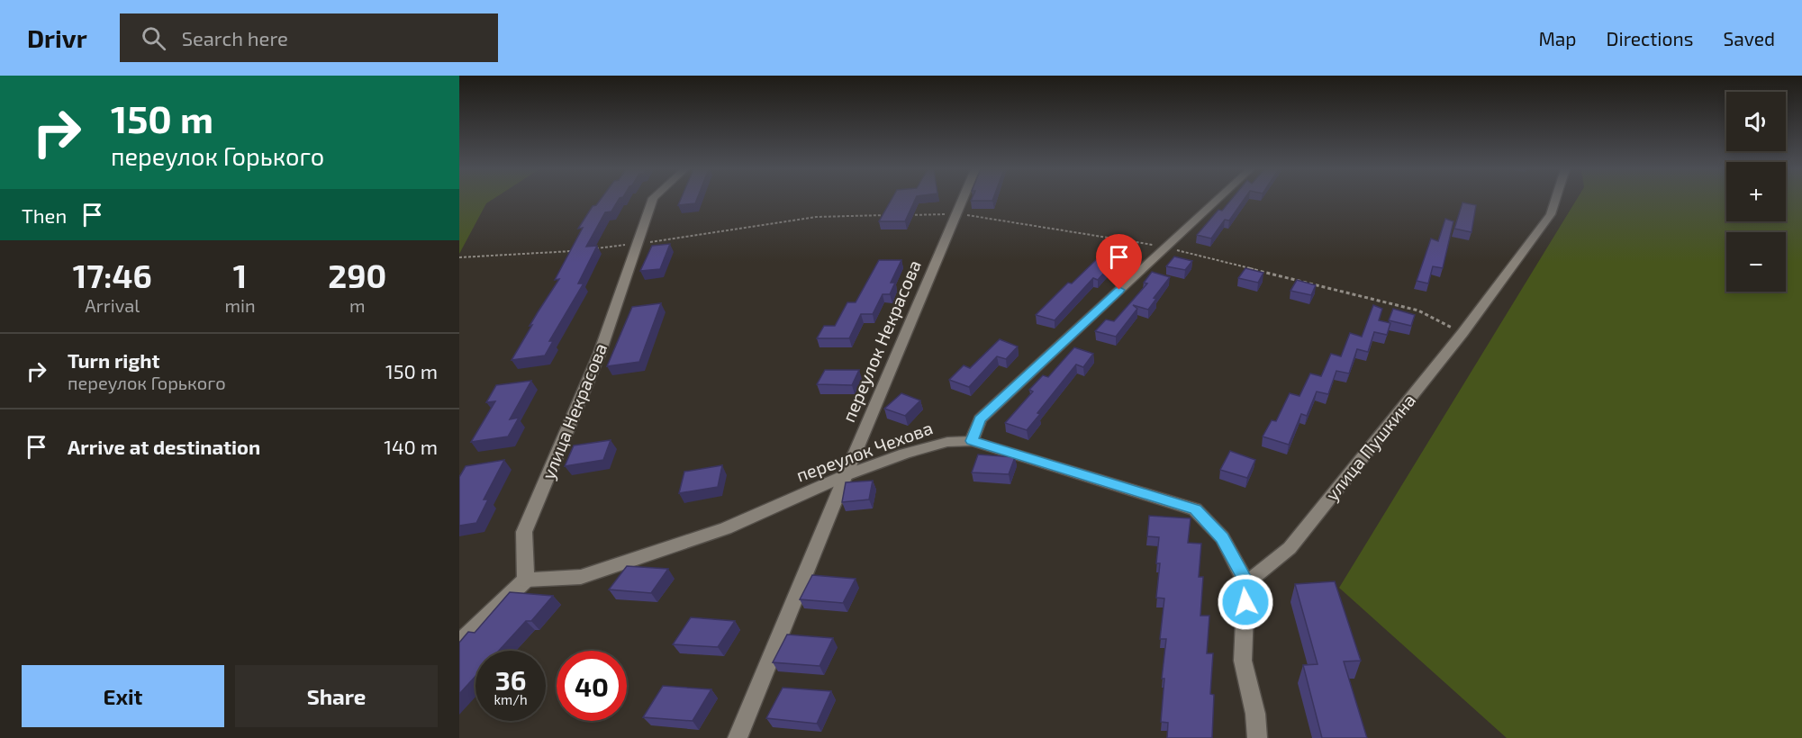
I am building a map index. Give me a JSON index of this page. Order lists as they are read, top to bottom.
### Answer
{
  "streets": {
    "street": [
      "переулок Некрасова",
      "улица Некрасова",
      "улица Пушкина",
      "переулок Чехова"
    ]
  },
  "crossings": [
    ["переулок Некрасова", "переулок Чехова"],
    ["улица Некрасова", "переулок Чехова"],
    ["улица Пушкина", "переулок Чехова"]
  ],
  "page": {
    "header": "Drivr",
    "search": "Search here",
    "nav": ["Map", "Directions", "Saved"],
    "turn": ["150 m", "переулок Горького"],
    "map_buttons": ["+", "−"],
    "then": "Then",
    "eta": [
      "17:46",
      "Arrival",
      "1",
      "min",
      "290",
      "m"
    ],
    "list": [
      {
        "name": "Turn right",
        "note": "переулок Горького",
        "value": "150 m"
      },
      {
        "name": "Arrive at destination",
        "value": "140 m"
      }
    ],
    "speed": "36 km/h",
    "limit": "40",
    "buttons": ["Exit", "Share"]
  }
}
